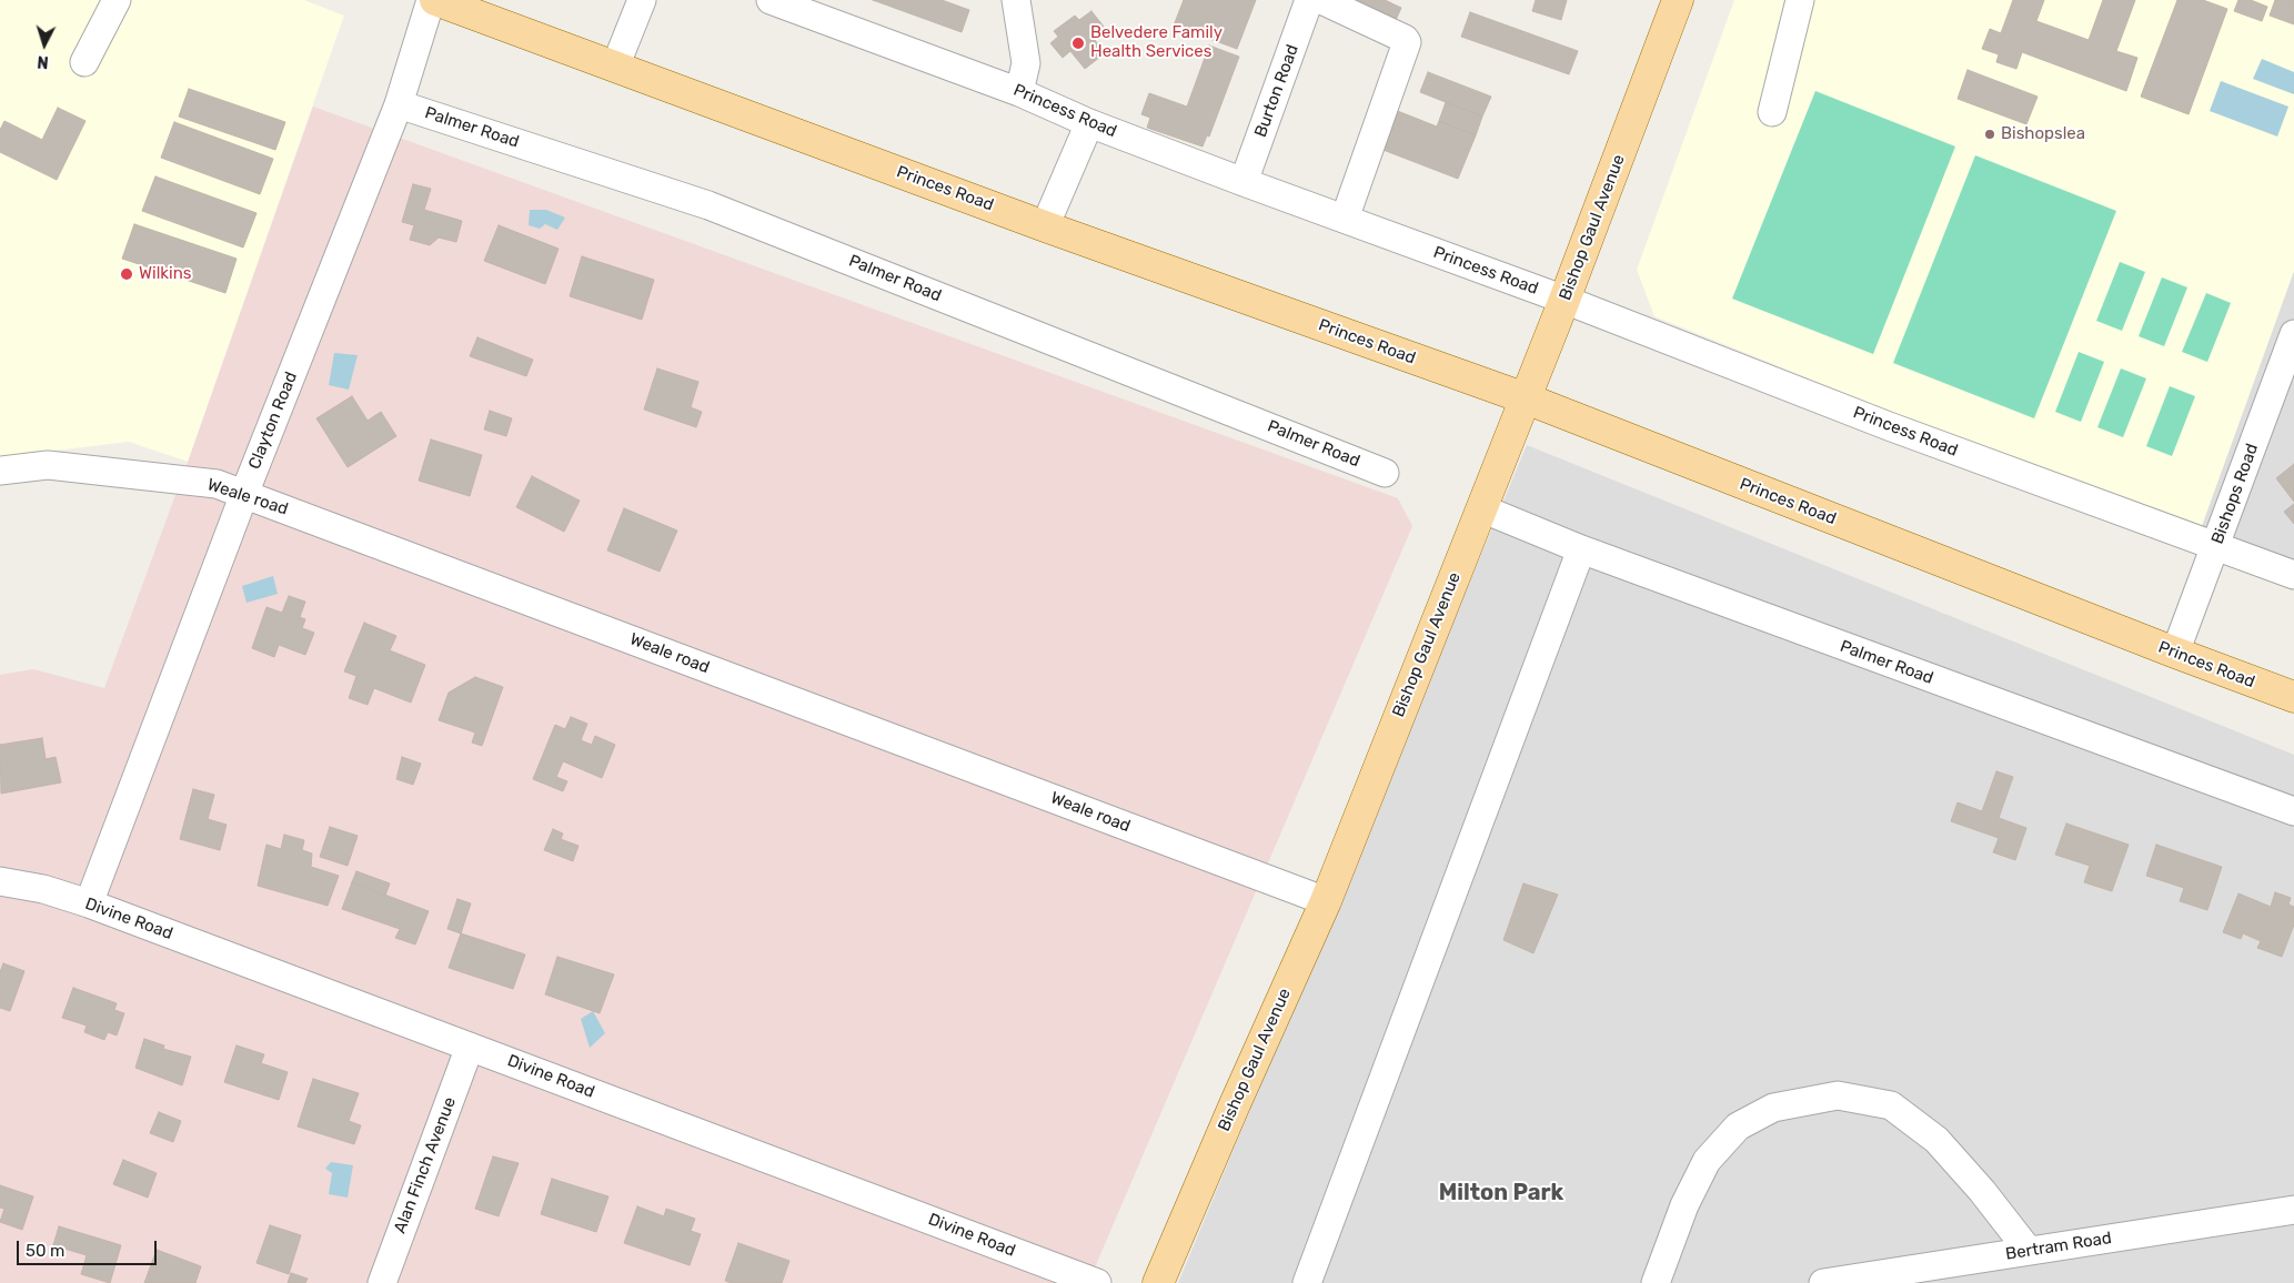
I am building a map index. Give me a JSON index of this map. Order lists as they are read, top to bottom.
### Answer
{
  "streets": {
    "main road": ["Princes Road", "Bishop Gaul Avenue"],
    "street": [
      "Burton Road",
      "Princess Road",
      "Palmer Road",
      "Clayton Road",
      "Bishops Road",
      "Weale road",
      "Divine Road",
      "Alan Finch Avenue",
      "Bertram Road"
    ]
  },
  "crossings": [
    ["Burton Road", "Princess Road"],
    ["Princess Road", "Bishop Gaul Avenue"],
    ["Princess Road", "Bishops Road"],
    ["Palmer Road", "Bishop Gaul Avenue"],
    ["Palmer Road", "Clayton Road"],
    ["Princes Road", "Bishop Gaul Avenue"],
    ["Princes Road", "Clayton Road"],
    ["Princes Road", "Bishops Road"],
    ["Bishop Gaul Avenue", "Weale road"],
    ["Clayton Road", "Weale road"],
    ["Clayton Road", "Divine Road"],
    ["Divine Road", "Alan Finch Avenue"]
  ],
  "districts": ["Milton Park"],
  "places": ["Belvedere Family Health Services", "Bishopslea", "Wilkins"],
  "scale_bar": "50 m",
  "north": "bottom"
}
